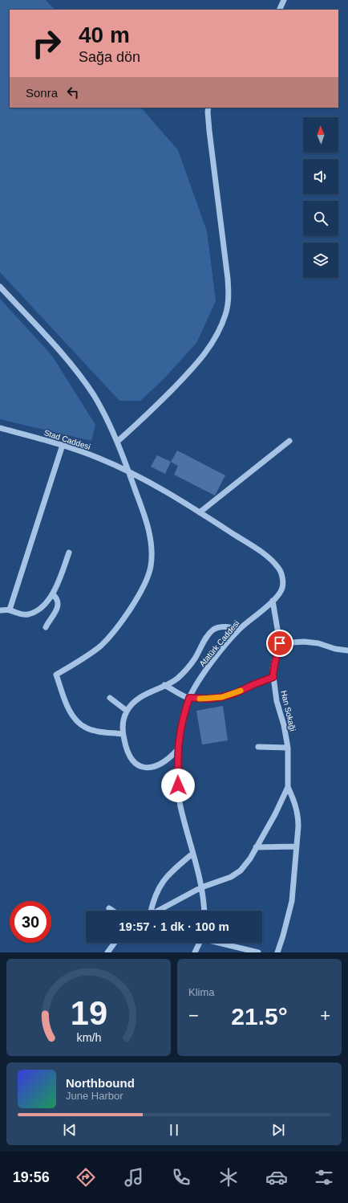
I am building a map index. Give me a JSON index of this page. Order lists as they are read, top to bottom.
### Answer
{
  "streets": {
    "street": ["Stad Caddesi", "Atatürk Caddesi", "Han Sokaği"]
  },
  "crossings": [
    ["Stad Caddesi", "Atatürk Caddesi"],
    ["Atatürk Caddesi", "Han Sokaği"]
  ],
  "north": "top",
  "page": {
    "turn": ["40 m", "Sağa dön"],
    "then": "Sonra",
    "limit": "30",
    "trip": "19:57 · 1 dk · 100 m",
    "tile": "Klima",
    "heat": ["−", "21.5°", "+"],
    "song": ["Northbound", "June Harbor"],
    "tabs": "19:56",
    "gauge": ["19", "km/h"]
  }
}
